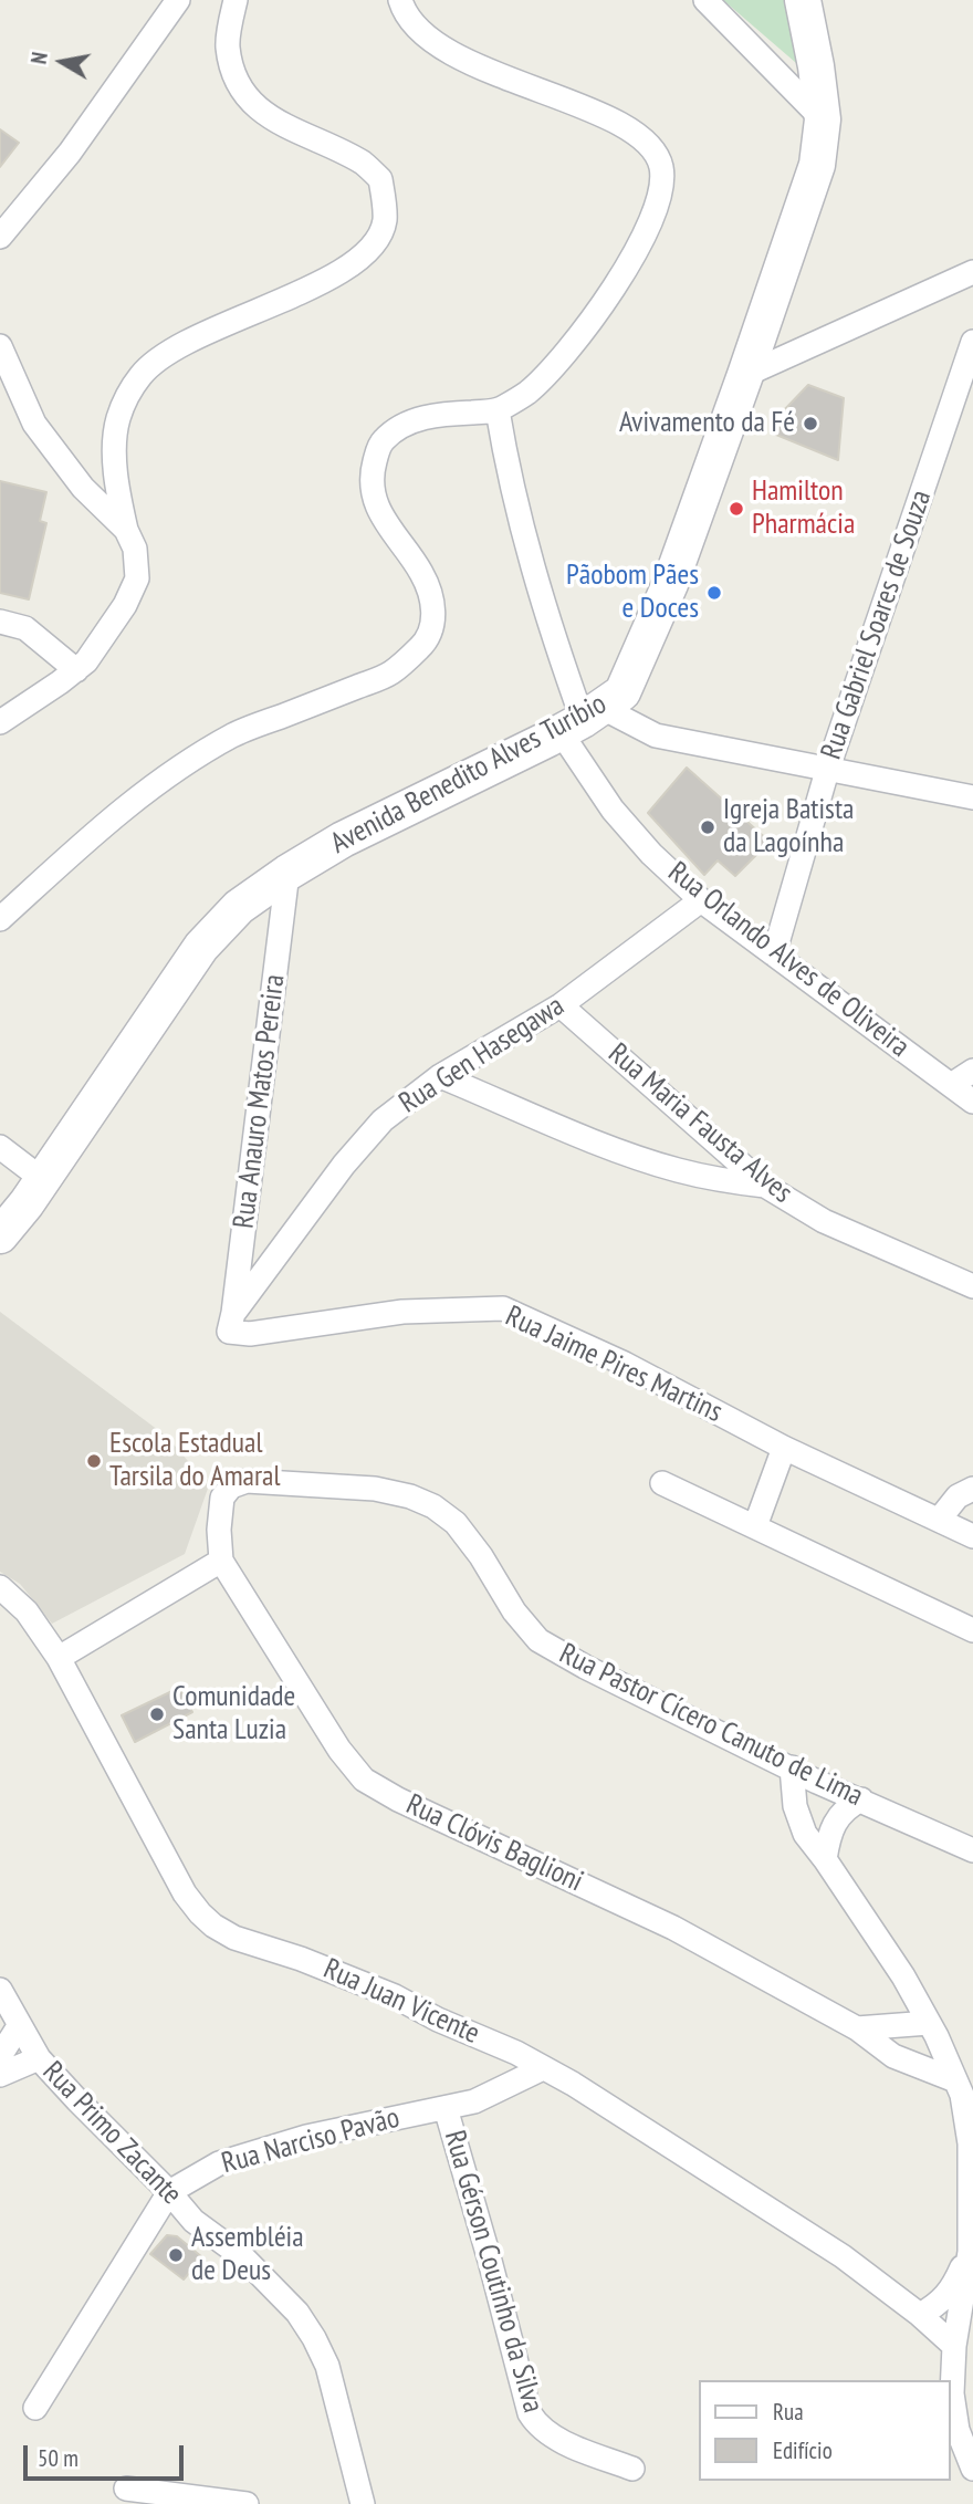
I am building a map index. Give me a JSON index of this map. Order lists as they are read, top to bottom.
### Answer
{
  "streets": {
    "main road": ["Avenida Benedito Alves Turíbio"],
    "street": [
      "Rua Gabriel Soares de Souza",
      "Rua Orlando Alves de Oliveira",
      "Rua Gen Hasegawa",
      "Rua Anauro Matos Pereira",
      "Rua Maria Fausta Alves",
      "Rua Jaime Pires Martins",
      "Rua Pastor Cícero Canuto de Lima",
      "Rua Clóvis Baglioni",
      "Rua Juan Vicente",
      "Rua Primo Zacante",
      "Rua Narciso Pavão",
      "Rua Gérson Coutinho da Silva"
    ]
  },
  "crossings": [
    ["Rua Gabriel Soares de Souza", "Rua Orlando Alves de Oliveira"],
    ["Avenida Benedito Alves Turíbio", "Rua Orlando Alves de Oliveira"],
    ["Avenida Benedito Alves Turíbio", "Rua Anauro Matos Pereira"],
    ["Rua Orlando Alves de Oliveira", "Rua Gen Hasegawa"],
    ["Rua Gen Hasegawa", "Rua Anauro Matos Pereira"],
    ["Rua Gen Hasegawa", "Rua Maria Fausta Alves"],
    ["Rua Gen Hasegawa", "Rua Jaime Pires Martins"],
    ["Rua Anauro Matos Pereira", "Rua Jaime Pires Martins"],
    ["Rua Pastor Cícero Canuto de Lima", "Rua Clóvis Baglioni"],
    ["Rua Juan Vicente", "Rua Narciso Pavão"],
    ["Rua Primo Zacante", "Rua Narciso Pavão"],
    ["Rua Narciso Pavão", "Rua Gérson Coutinho da Silva"]
  ],
  "places": [
    "Avivamento da Fé",
    "Hamilton Pharmácia",
    "Pãobom Pães e Doces",
    "Igreja Batista da Lagoínha",
    "Escola Estadual Tarsila do Amaral",
    "Comunidade Santa Luzia",
    "Assembléia de Deus"
  ],
  "legend": ["Rua", "Edifício"],
  "scale_bar": "50 m",
  "north": "left"
}
